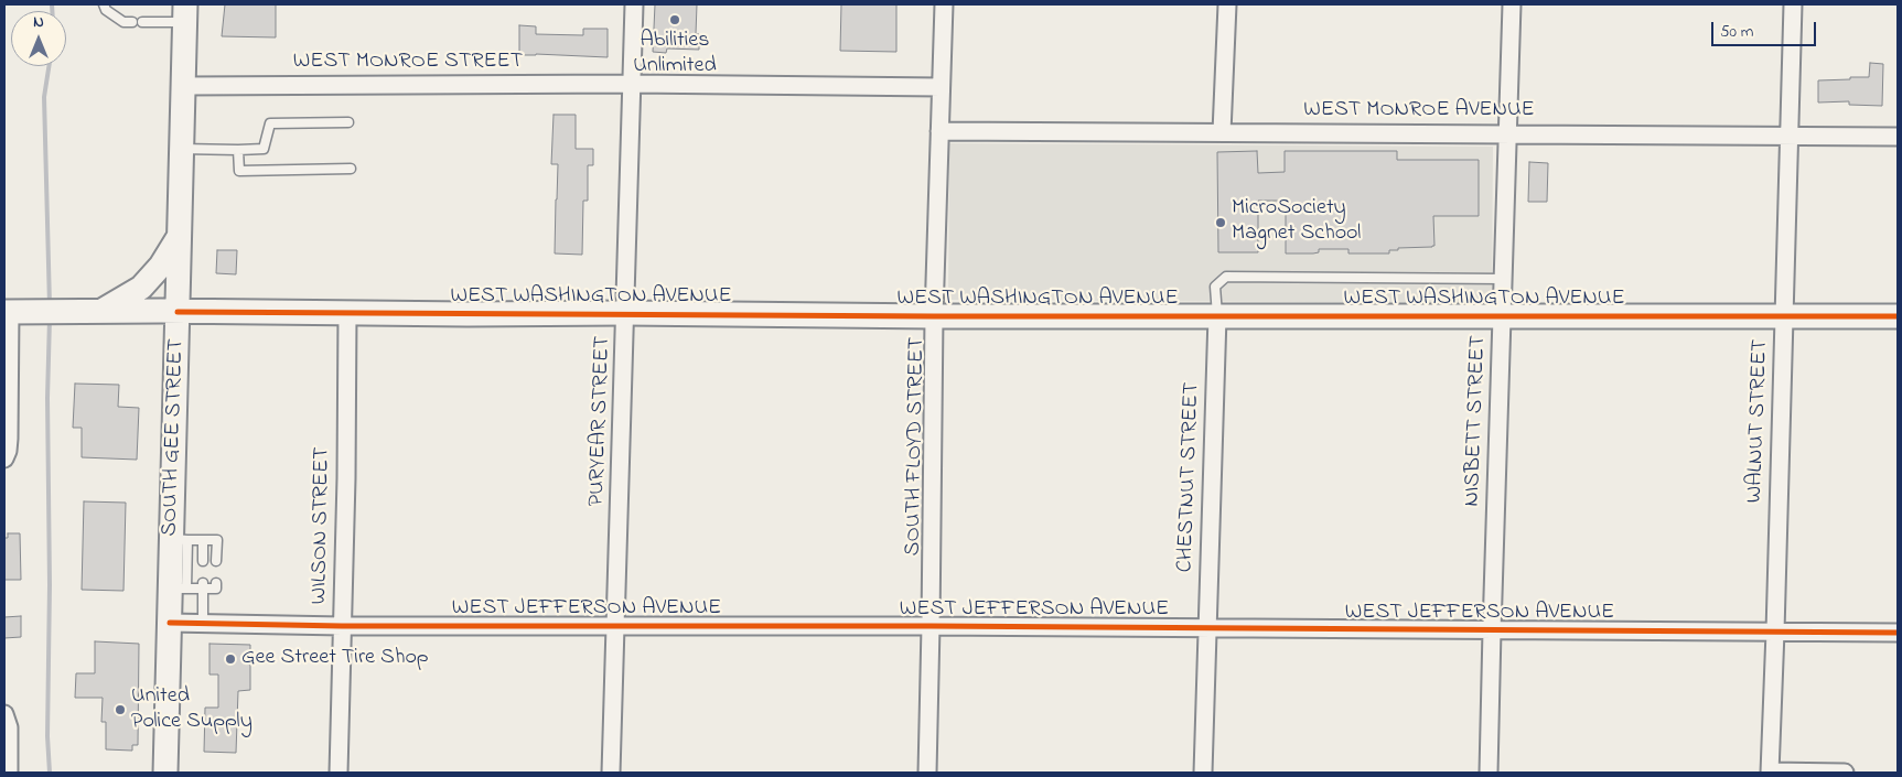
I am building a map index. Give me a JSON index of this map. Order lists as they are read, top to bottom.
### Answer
{
  "streets": {
    "street": [
      "WEST MONROE STREET",
      "WEST MONROE AVENUE",
      "WEST WASHINGTON AVENUE",
      "PURYEAR STREET",
      "NISBETT STREET",
      "WALNUT STREET",
      "SOUTH GEE STREET",
      "SOUTH FLOYD STREET",
      "CHESTNUT STREET",
      "WILSON STREET",
      "WEST JEFFERSON AVENUE"
    ]
  },
  "crossings": [
    ["WEST MONROE STREET", "PURYEAR STREET"],
    ["WEST MONROE STREET", "SOUTH GEE STREET"],
    ["WEST MONROE AVENUE", "NISBETT STREET"],
    ["WEST MONROE AVENUE", "WALNUT STREET"],
    ["WEST MONROE AVENUE", "SOUTH FLOYD STREET"],
    ["WEST WASHINGTON AVENUE", "PURYEAR STREET"],
    ["WEST WASHINGTON AVENUE", "NISBETT STREET"],
    ["WEST WASHINGTON AVENUE", "WALNUT STREET"],
    ["WEST WASHINGTON AVENUE", "SOUTH GEE STREET"],
    ["WEST WASHINGTON AVENUE", "SOUTH FLOYD STREET"],
    ["WEST WASHINGTON AVENUE", "CHESTNUT STREET"],
    ["WEST WASHINGTON AVENUE", "WILSON STREET"],
    ["PURYEAR STREET", "WEST JEFFERSON AVENUE"],
    ["NISBETT STREET", "WEST JEFFERSON AVENUE"],
    ["WALNUT STREET", "WEST JEFFERSON AVENUE"],
    ["SOUTH GEE STREET", "WEST JEFFERSON AVENUE"],
    ["SOUTH FLOYD STREET", "WEST JEFFERSON AVENUE"],
    ["CHESTNUT STREET", "WEST JEFFERSON AVENUE"],
    ["WILSON STREET", "WEST JEFFERSON AVENUE"]
  ],
  "places": [
    "Abilities Unlimited",
    "MicroSociety Magnet School",
    "Gee Street Tire Shop",
    "United Police Supply"
  ],
  "scale_bar": "50 m",
  "north": "top"
}
